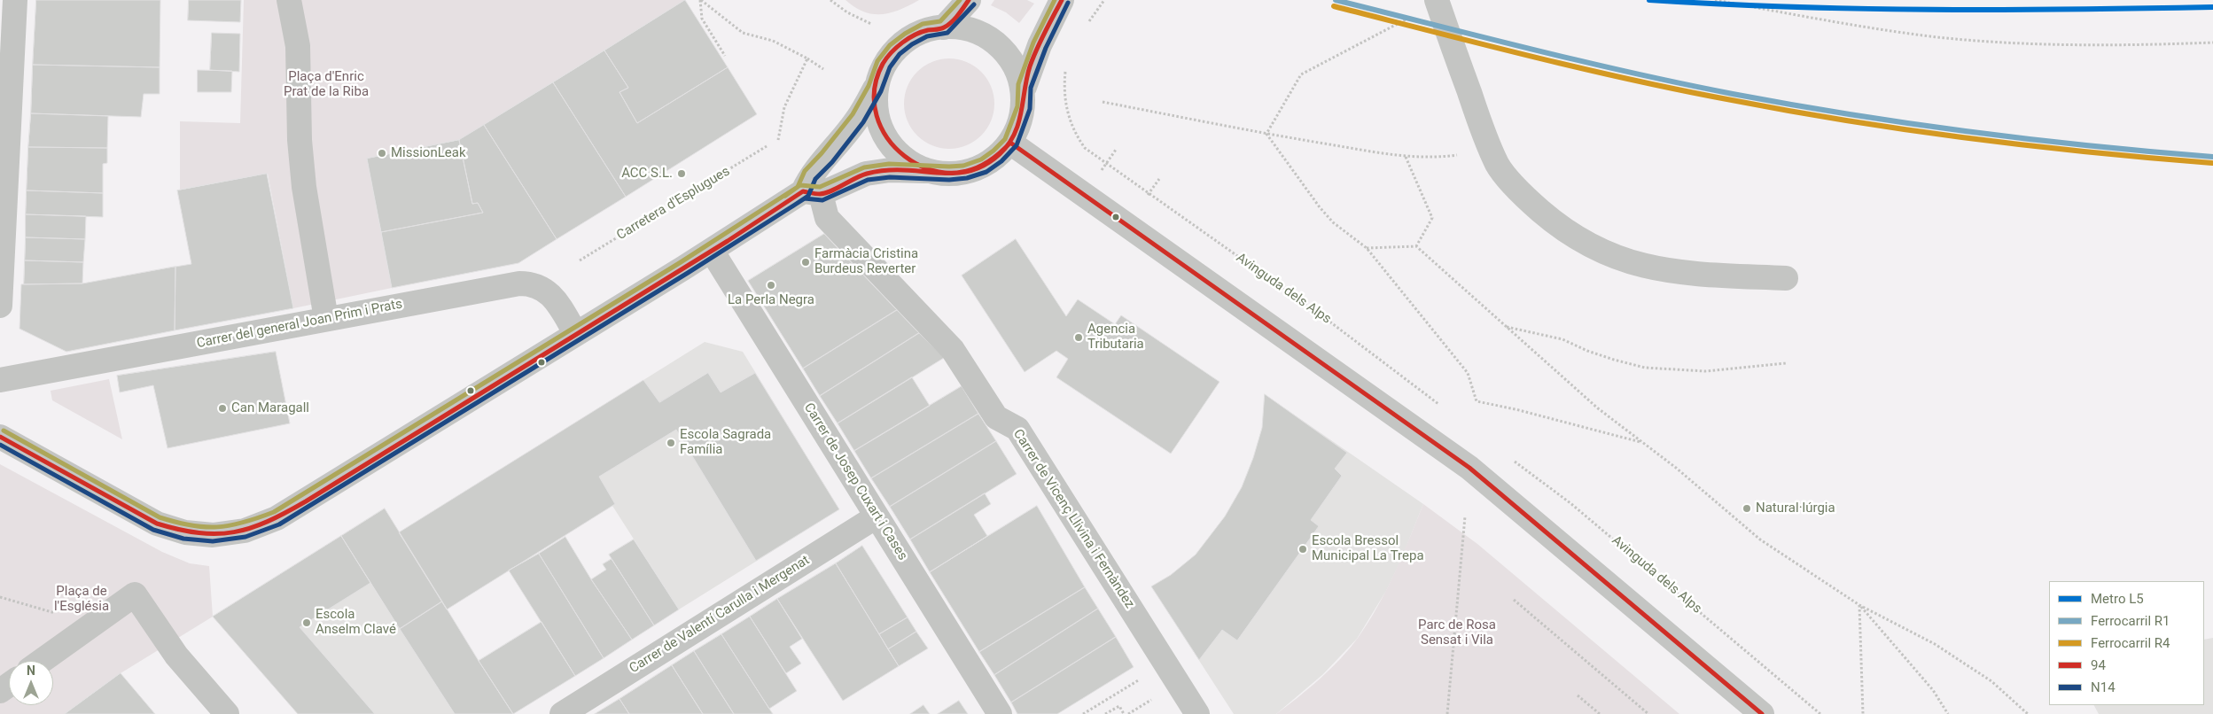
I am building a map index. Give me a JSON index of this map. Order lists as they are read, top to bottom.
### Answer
{
  "streets": {
    "street": [
      "Carrer del general Joan Prim i Prats",
      "Carrer de Josep Cuxart i Cases",
      "Carrer de Vicenç Llivina i Fernàndez",
      "Carrer de Valentí Carulla i Mergenat"
    ],
    "path": ["Carretera d'Esplugues", "Avinguda dels Alps"]
  },
  "crossings": [
    ["Carrer de Josep Cuxart i Cases", "Carrer de Valentí Carulla i Mergenat"]
  ],
  "parks": ["Plaça d'Enric Prat de la Riba", "Plaça de l'Església", "Parc de Rosa Sensat i Vila"],
  "places": [
    "MissionLeak",
    "ACC S.L.",
    "Farmàcia Cristina Burdeus Reverter",
    "La Perla Negra",
    "Agencia Tributaria",
    "Can Maragall",
    "Escola Sagrada Família",
    "Natural·lúrgia",
    "Escola Bressol Municipal La Trepa",
    "Escola Anselm Clavé"
  ],
  "lines": [
    "metro line L5",
    "rail line R1",
    "transit line 94",
    "transit line N14",
    "rail line R4"
  ],
  "legend": [
    "Metro L5",
    "Ferrocarril R1",
    "Ferrocarril R4",
    "94",
    "N14"
  ],
  "north": "top"
}
